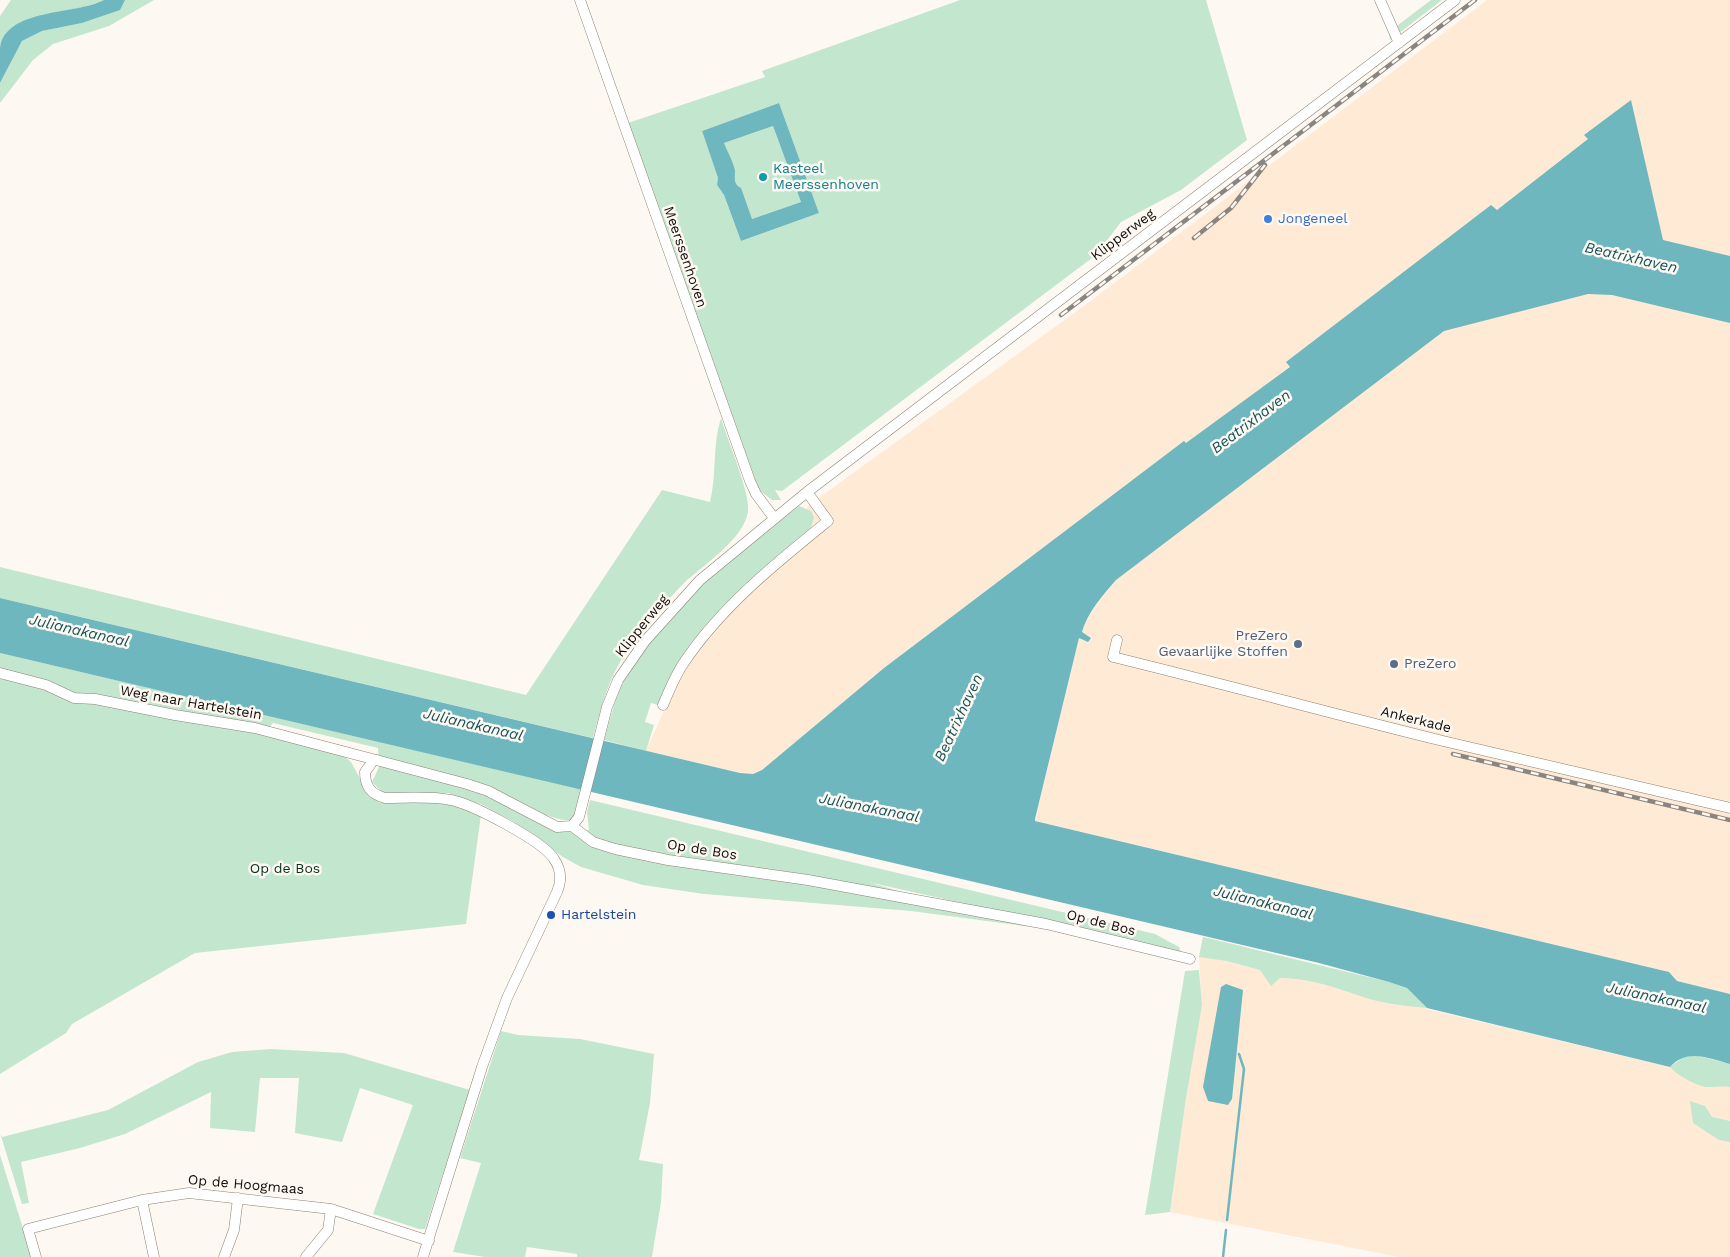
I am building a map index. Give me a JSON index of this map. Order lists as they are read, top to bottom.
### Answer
{
  "streets": {
    "street": [
      "Klipperweg",
      "Meerssenhoven",
      "Weg naar Hartelstein",
      "Ankerkade",
      "Op de Bos",
      "Op de Hoogmaas"
    ]
  },
  "crossings": [
    ["Klipperweg", "Meerssenhoven"],
    ["Klipperweg", "Op de Bos"],
    ["Weg naar Hartelstein", "Op de Bos"]
  ],
  "water": ["Beatrixhaven", "Julianakanaal"],
  "parks": ["Op de Bos"],
  "places": [
    "Kasteel Meerssenhoven",
    "Jongeneel",
    "PreZero Gevaarlijke Stoffen",
    "PreZero",
    "Hartelstein"
  ]
}
